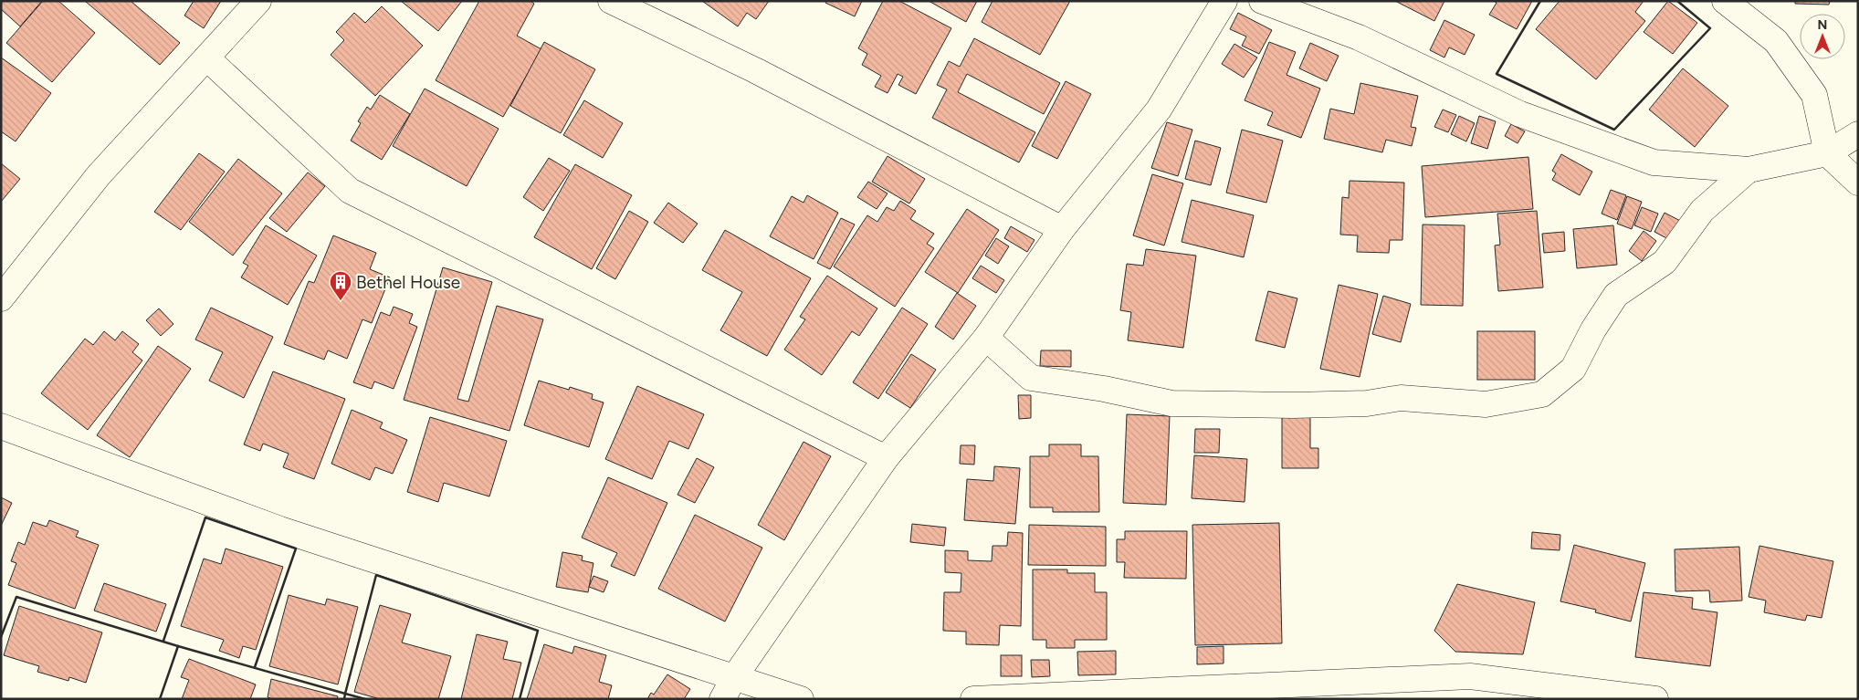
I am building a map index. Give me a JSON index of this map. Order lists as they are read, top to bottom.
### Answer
{
  "places": {
    "building": ["Bethel House"]
  },
  "north": "top"
}
